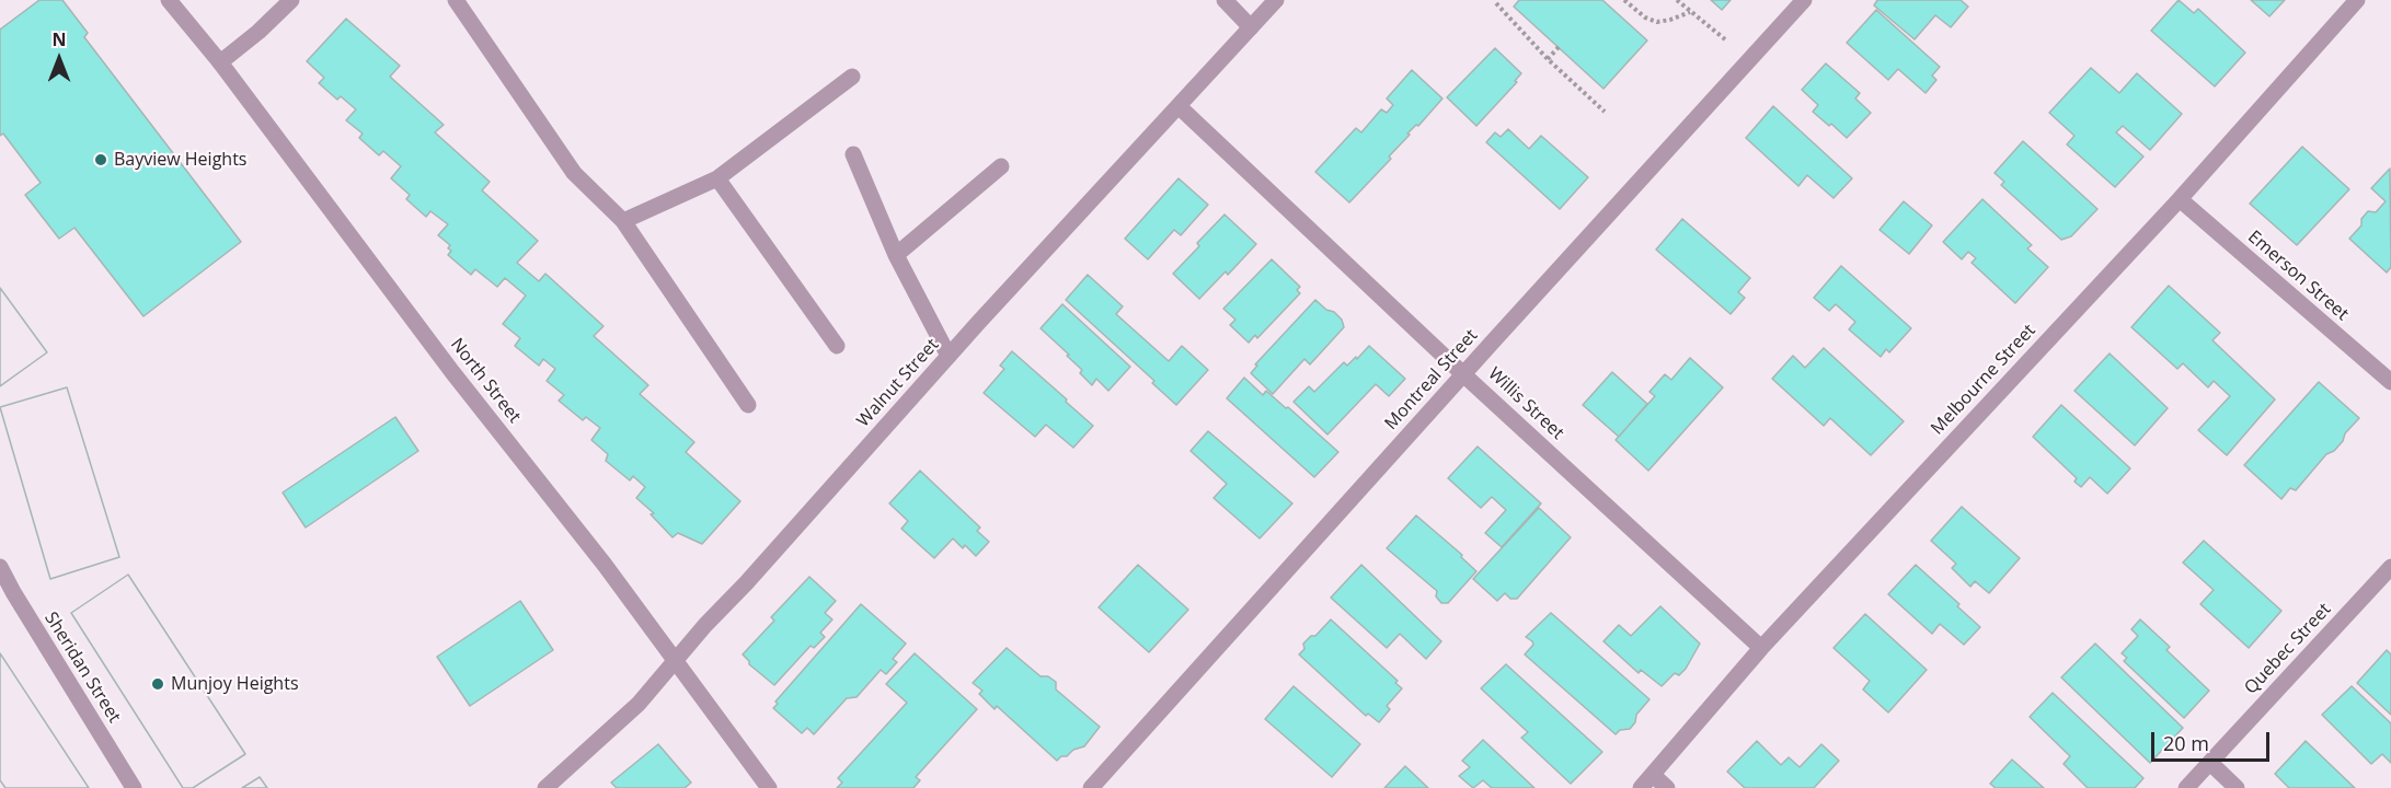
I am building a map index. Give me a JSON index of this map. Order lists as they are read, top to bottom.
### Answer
{
  "streets": {
    "street": [
      "Emerson Street",
      "Montreal Street",
      "Melbourne Street",
      "North Street",
      "Walnut Street",
      "Willis Street",
      "Quebec Street",
      "Sheridan Street"
    ]
  },
  "crossings": [
    ["Emerson Street", "Melbourne Street"],
    ["Montreal Street", "Willis Street"],
    ["Melbourne Street", "Willis Street"],
    ["North Street", "Walnut Street"],
    ["Walnut Street", "Willis Street"]
  ],
  "places": ["Bayview Heights", "Munjoy Heights"],
  "scale_bar": "20 m",
  "north": "top"
}
